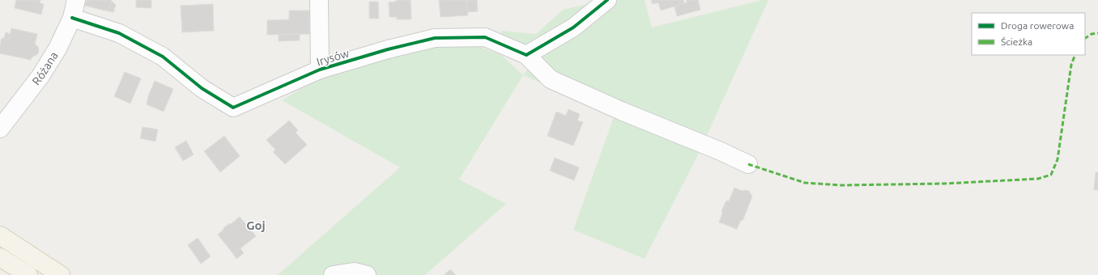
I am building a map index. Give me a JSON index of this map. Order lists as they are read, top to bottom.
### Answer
{
  "streets": {
    "street": ["Irysów", "Różana"]
  },
  "crossings": [
    ["Irysów", "Różana"]
  ],
  "districts": ["Goj"],
  "legend": ["Droga rowerowa", "Ścieżka"]
}
